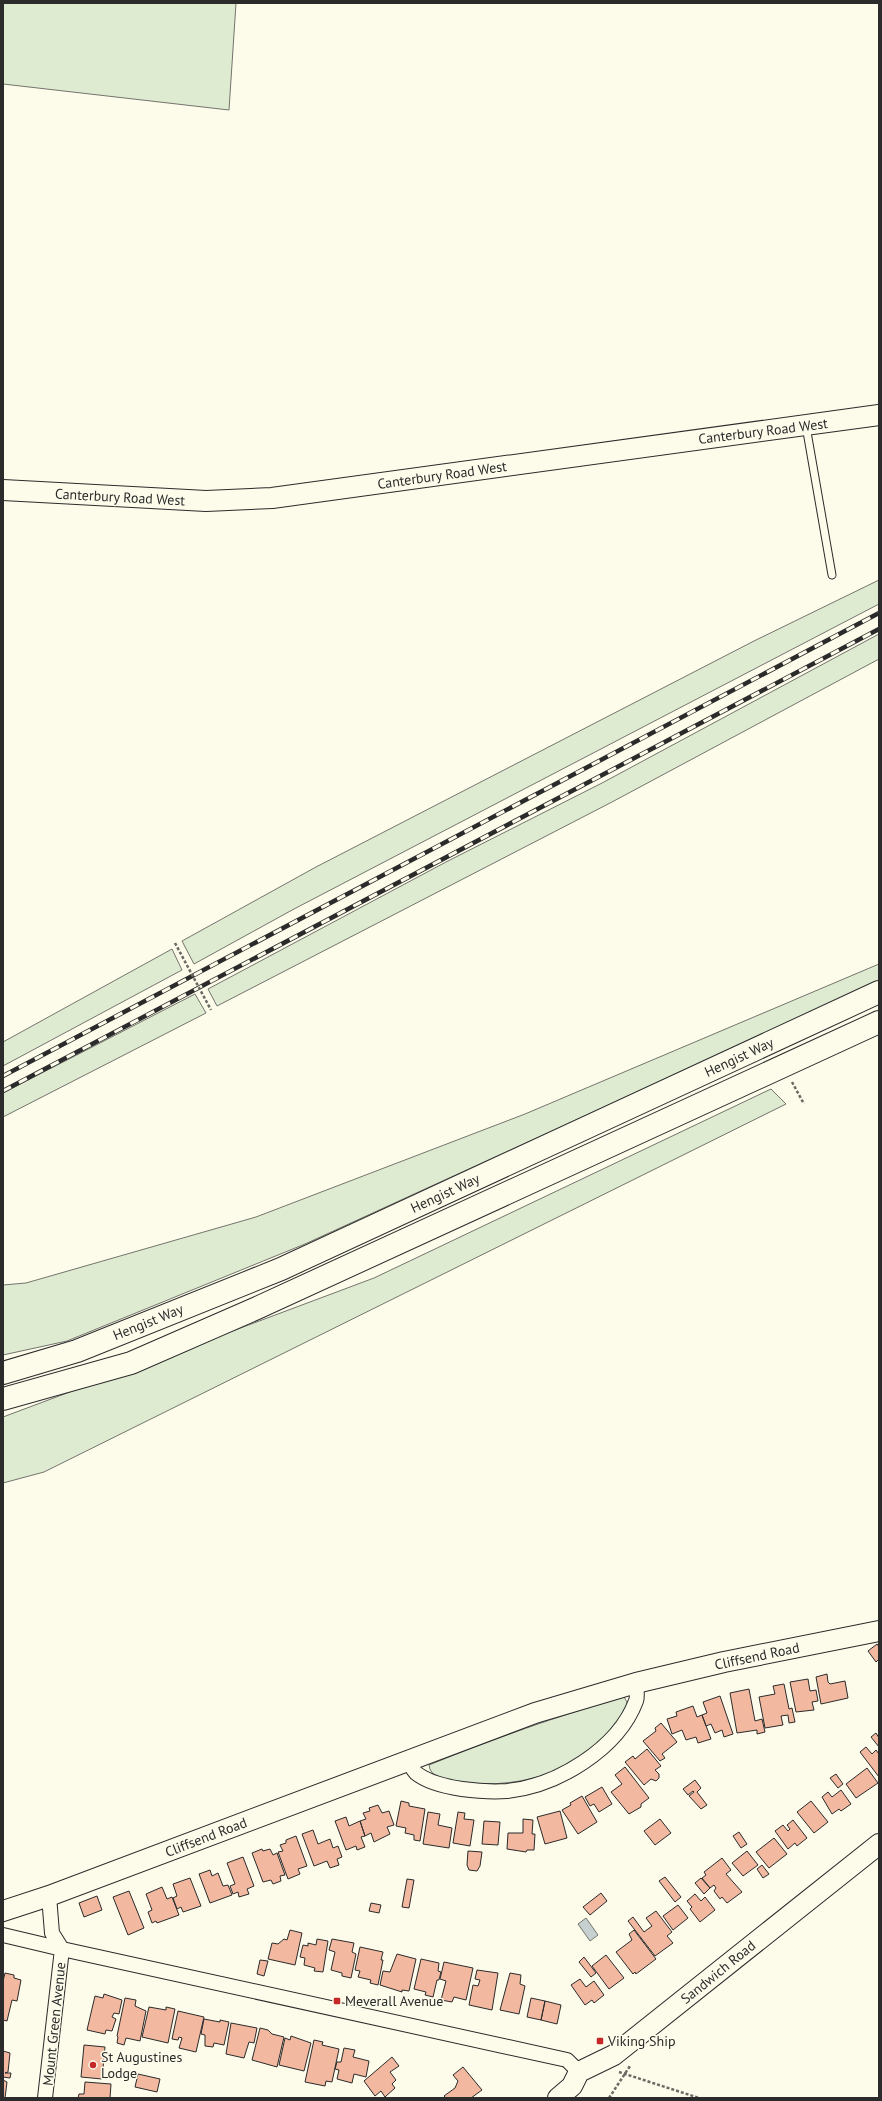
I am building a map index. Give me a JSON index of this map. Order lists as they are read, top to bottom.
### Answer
{
  "streets": {
    "highway": ["Hengist Way"],
    "street": [
      "Canterbury Road West",
      "Cliffsend Road",
      "Sandwich Road",
      "Mount Green Avenue"
    ]
  },
  "places": {
    "transit": ["Meverall Avenue", "Viking Ship"],
    "other": ["St Augustines Lodge"]
  }
}
